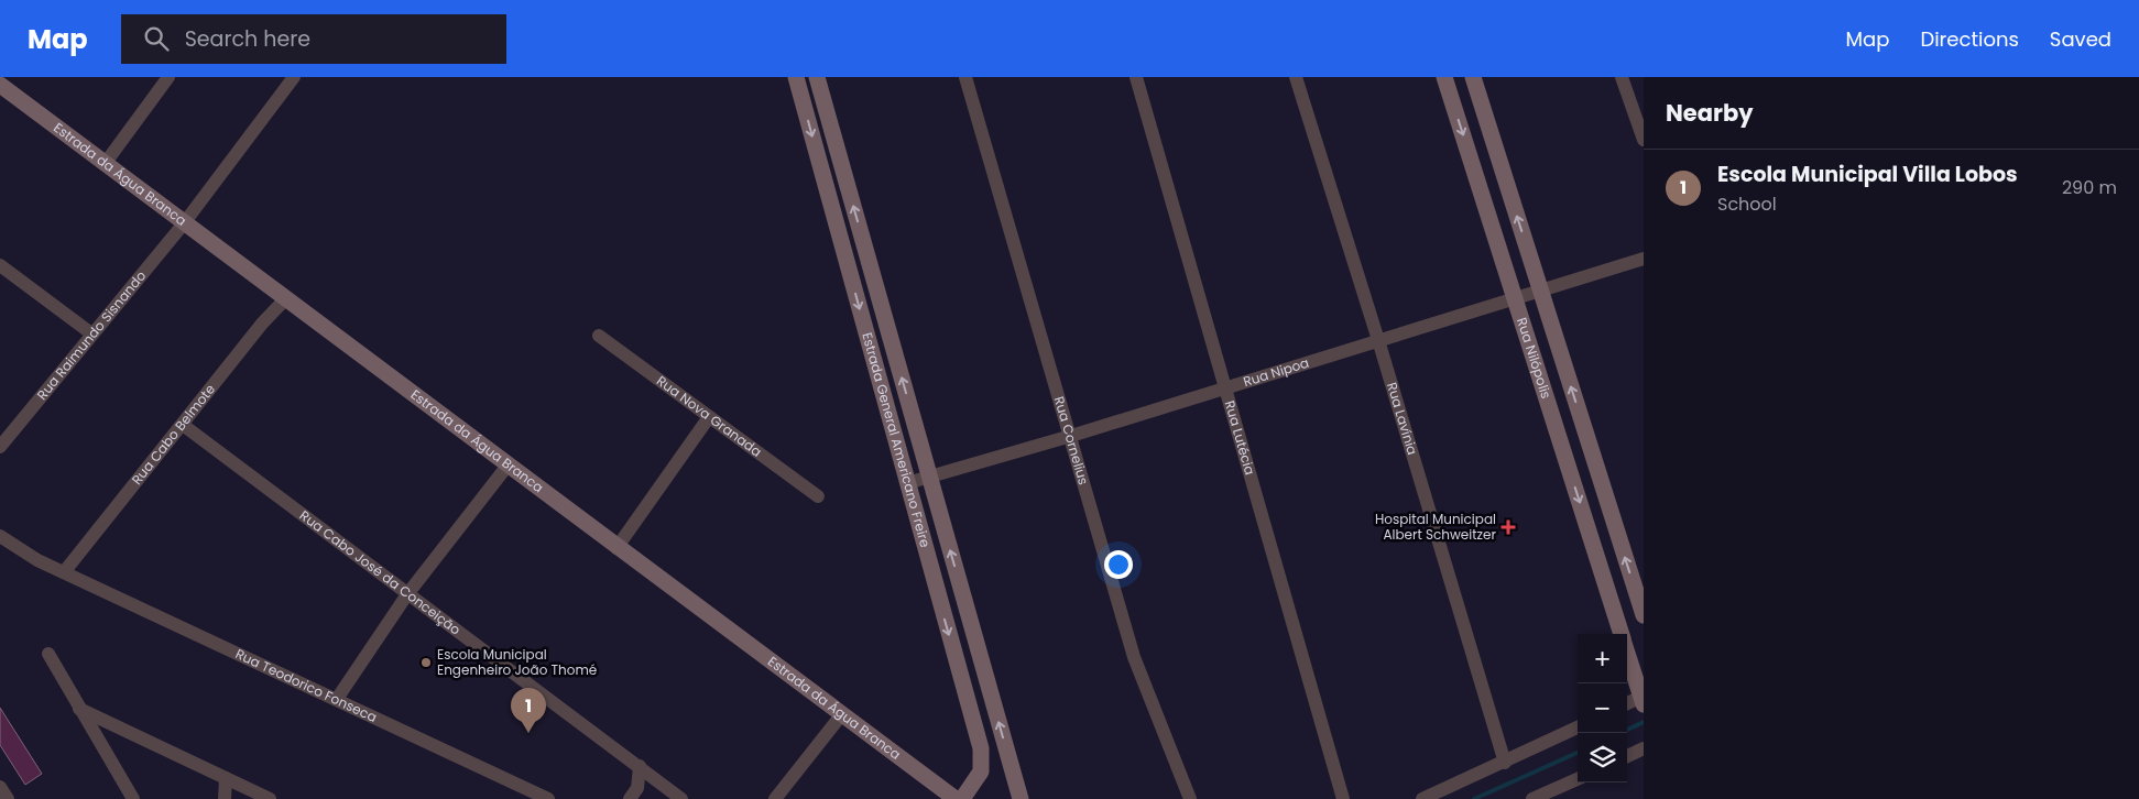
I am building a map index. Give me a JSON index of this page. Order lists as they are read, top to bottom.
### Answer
{
  "streets": {
    "main road": ["Estrada da Água Branca", "Rua Nilópolis", "Estrada General Americano Freire"],
    "street": [
      "Rua Raimundo Sisnando",
      "Rua Nipoa",
      "Rua Nova Granada",
      "Rua Lavínia",
      "Rua Cabo Belmote",
      "Rua Lutécia",
      "Rua Cornelius",
      "Rua Cabo José da Conceição",
      "Rua Teodorico Fonseca"
    ]
  },
  "crossings": [
    ["Estrada da Água Branca", "Rua Raimundo Sisnando"],
    ["Estrada da Água Branca", "Rua Cabo Belmote"],
    ["Rua Nilópolis", "Rua Nipoa"],
    ["Rua Nipoa", "Rua Lavínia"],
    ["Rua Nipoa", "Rua Lutécia"],
    ["Rua Nipoa", "Estrada General Americano Freire"],
    ["Rua Nipoa", "Rua Cornelius"],
    ["Rua Cabo Belmote", "Rua Cabo José da Conceição"],
    ["Rua Cabo Belmote", "Rua Teodorico Fonseca"]
  ],
  "places": {
    "health": ["Hospital Municipal Albert Schweitzer"],
    "other": ["Escola Municipal Engenheiro João Thomé"]
  },
  "page": {
    "header": "Map",
    "search": "Search here",
    "nav": ["Map", "Directions", "Saved"],
    "heading": "Nearby",
    "list": [
      {
        "mark": "1",
        "name": "Escola Municipal Villa Lobos",
        "note": "School",
        "value": "290 m"
      }
    ],
    "map_buttons": ["+", "−"],
    "pins": "1"
  }
}
